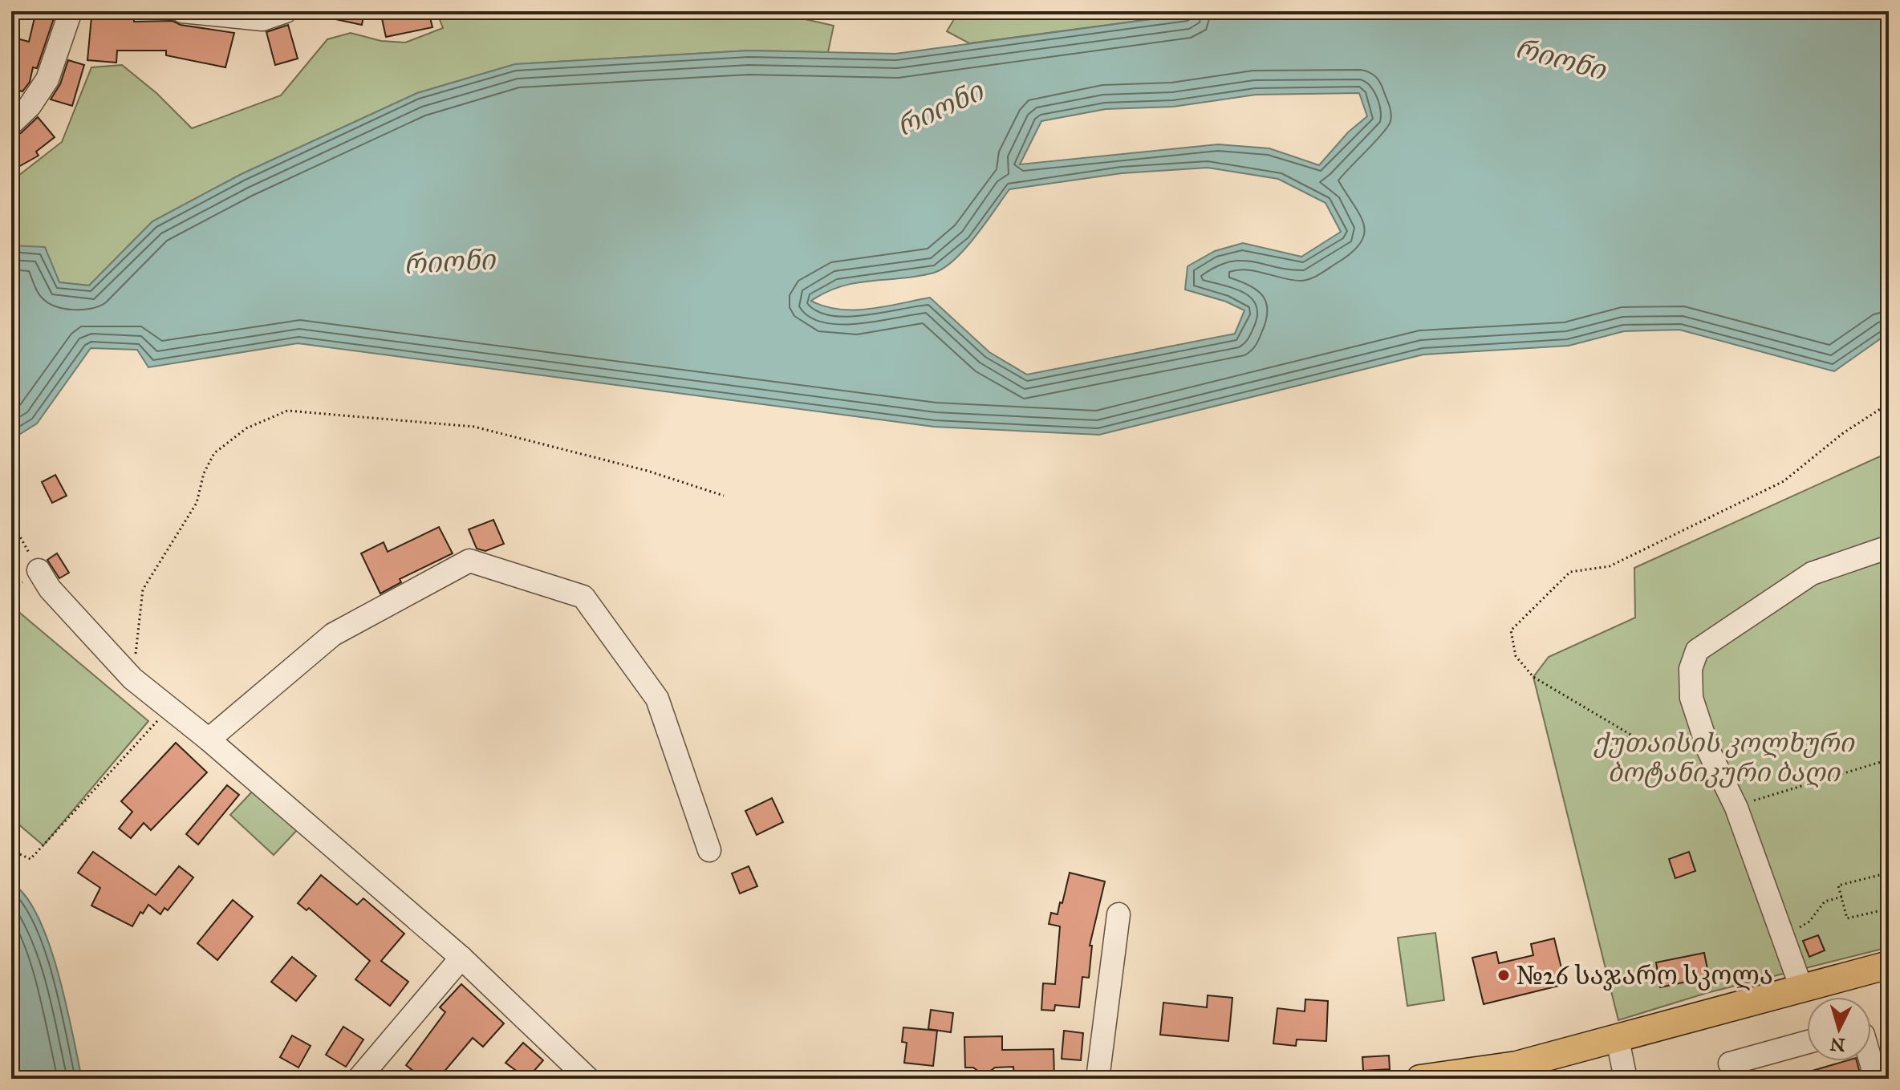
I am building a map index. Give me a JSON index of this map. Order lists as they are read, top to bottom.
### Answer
{
  "water": ["რიონი"],
  "parks": ["ქუთაისის კოლხური ბოტანიკური ბაღი"],
  "places": ["№26 საჯარო სკოლა"],
  "north": "bottom"
}
